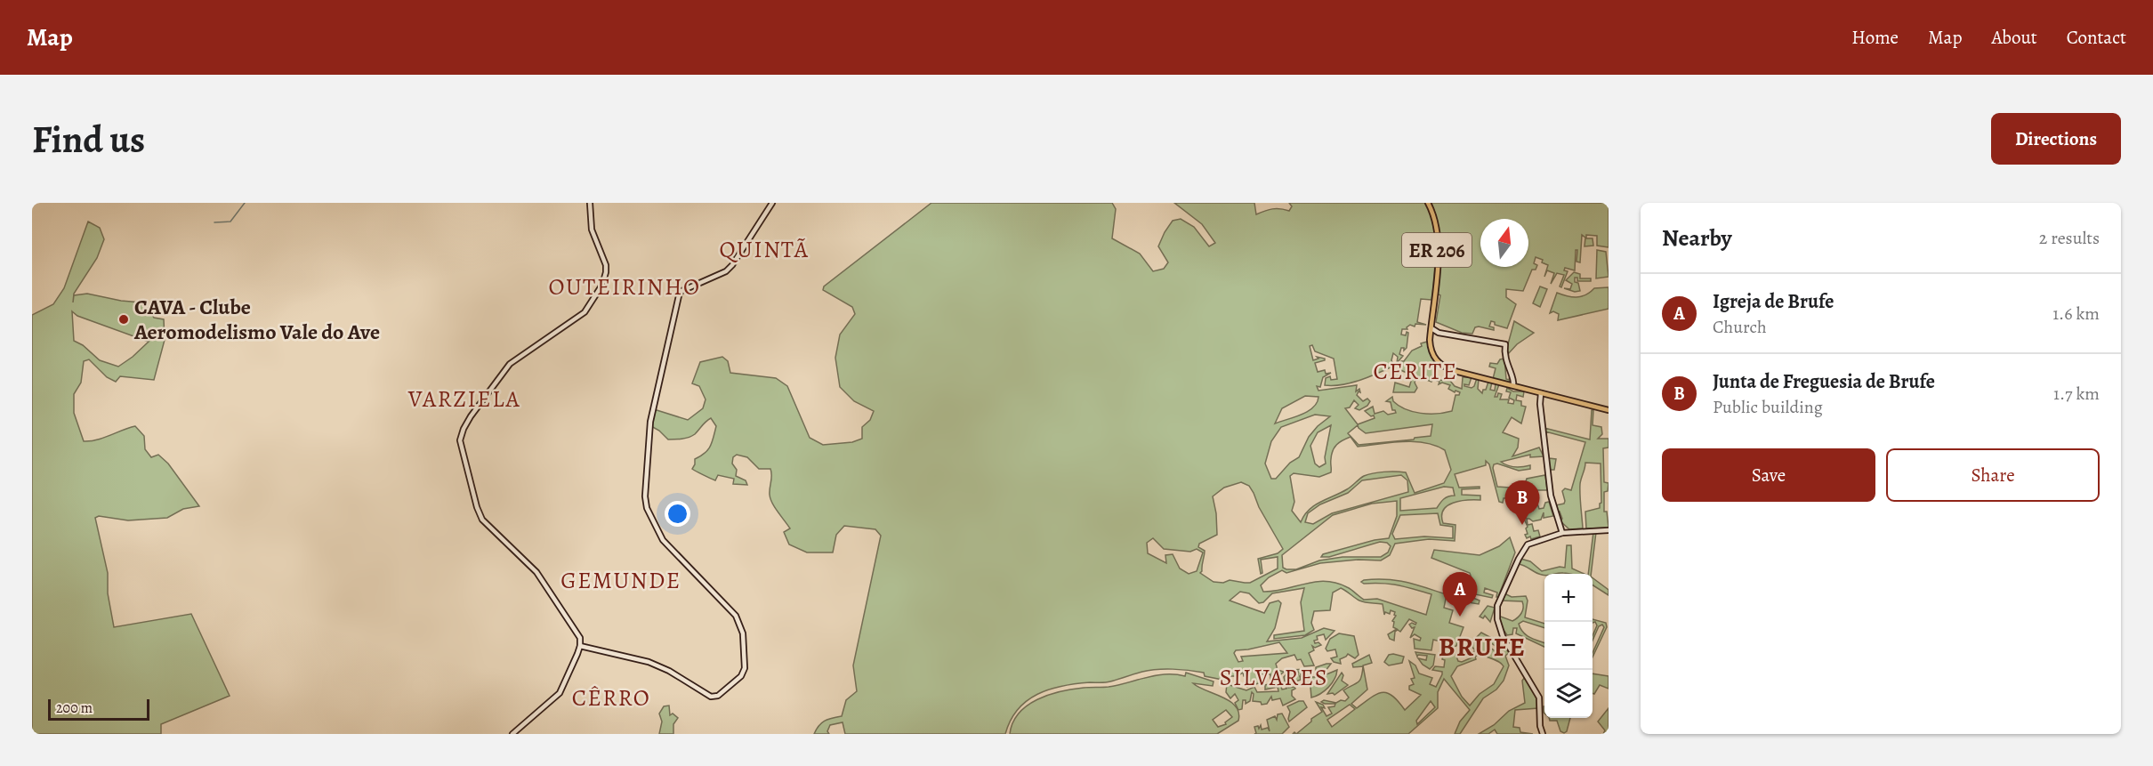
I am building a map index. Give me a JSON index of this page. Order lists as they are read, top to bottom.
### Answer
{
  "streets": {
    "main road": ["ER 206"]
  },
  "districts": [
    "QUINTÃ",
    "OUTEIRINHO",
    "CERITE",
    "VARZIELA",
    "GEMUNDE",
    "BRUFE",
    "SILVARES",
    "CÊRRO"
  ],
  "places": ["CAVA - Clube Aeromodelismo Vale do Ave"],
  "scale_bar": "200 m",
  "north": "top",
  "page": {
    "header": "Map",
    "nav": [
      "Home",
      "Map",
      "About",
      "Contact"
    ],
    "buttons": [
      "Directions",
      ["Save", "Share"]
    ],
    "title": "Find us",
    "heading": ["Nearby", "2 results"],
    "list": [
      {
        "mark": "A",
        "name": "Igreja de Brufe",
        "note": "Church",
        "value": "1.6 km"
      },
      {
        "mark": "B",
        "name": "Junta de Freguesia de Brufe",
        "note": "Public building",
        "value": "1.7 km"
      }
    ],
    "pins": ["B", "A"],
    "map_buttons": ["+", "−"],
    "scale": "200 m"
  }
}
